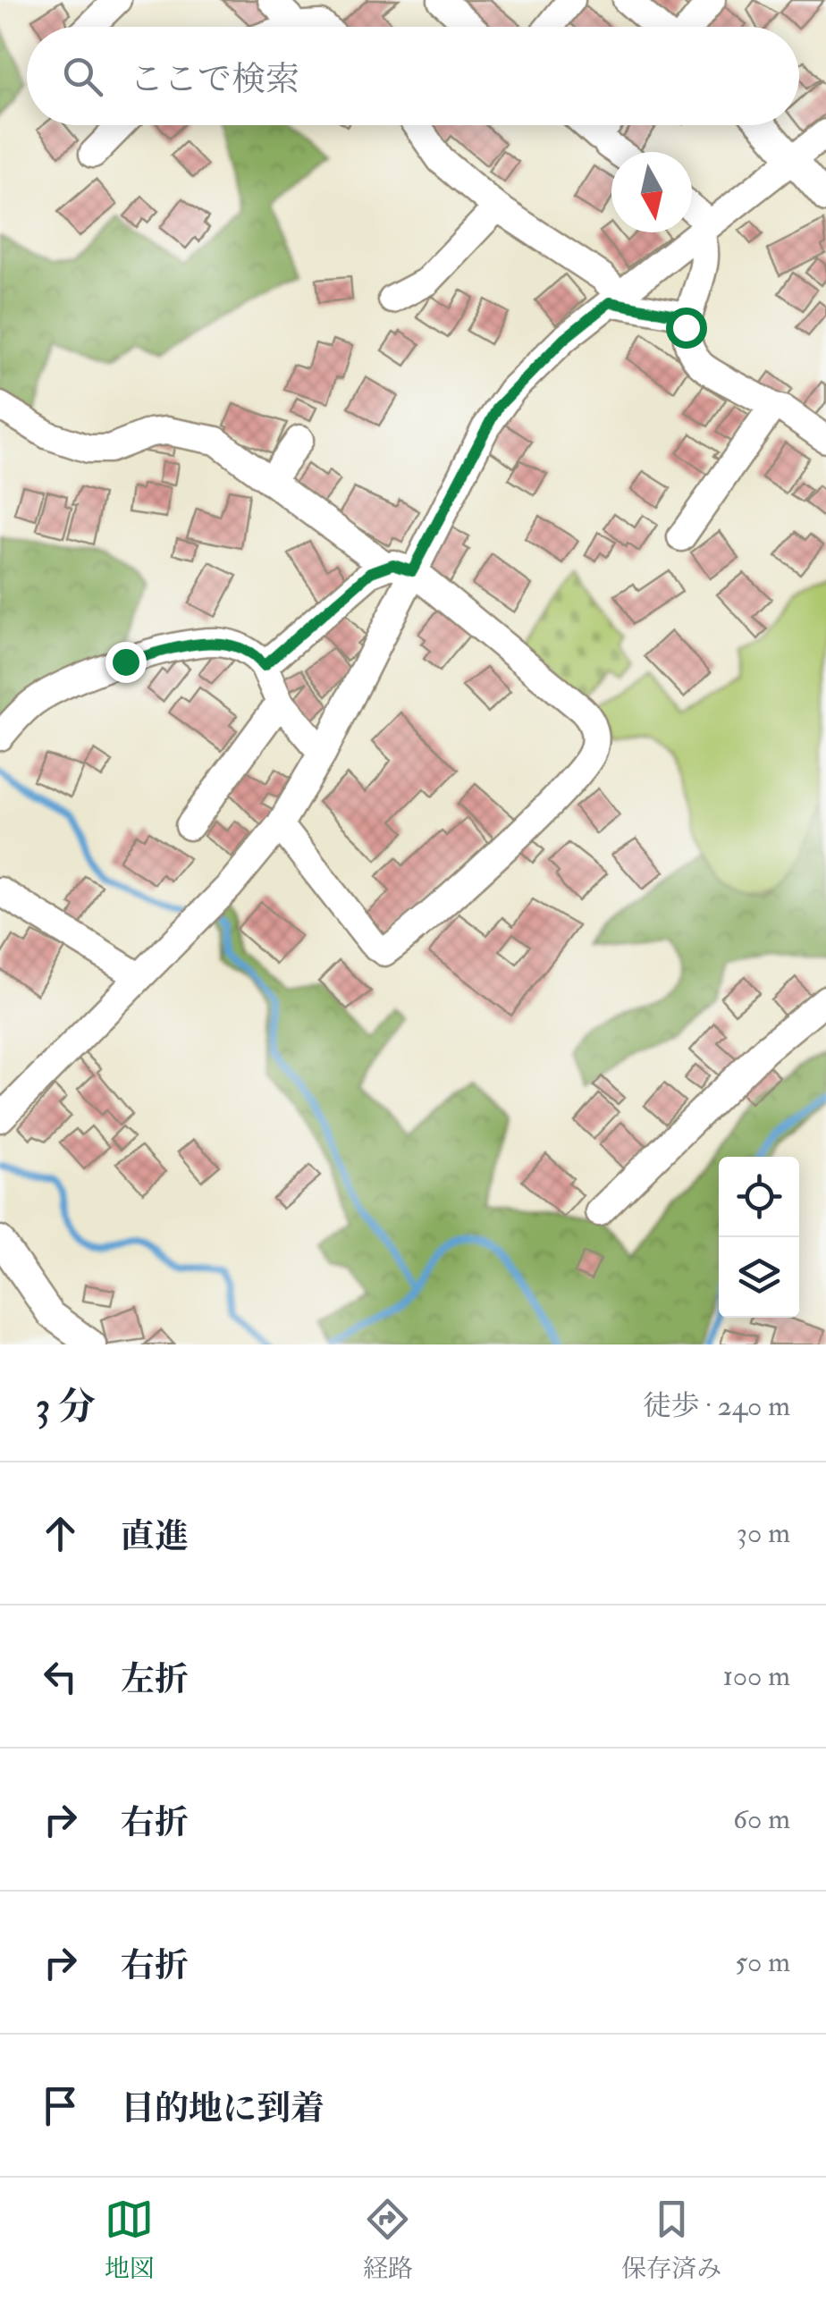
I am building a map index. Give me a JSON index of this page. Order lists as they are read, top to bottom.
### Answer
{
  "north": "bottom",
  "page": {
    "search": "ここで検索",
    "heading": ["3 分", "徒歩 · 240 m"],
    "list": [
      ["直進", "30 m"],
      ["左折", "100 m"],
      ["右折", "60 m"],
      ["右折", "50 m"],
      "目的地に到着"
    ],
    "nav": ["地図", "経路", "保存済み"]
  }
}
